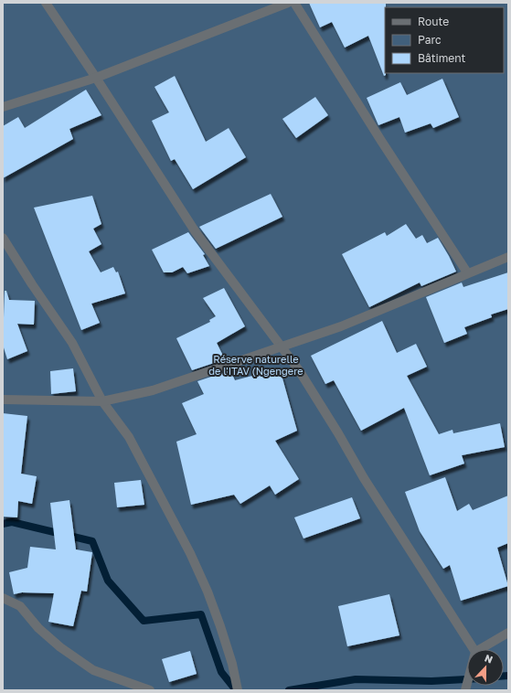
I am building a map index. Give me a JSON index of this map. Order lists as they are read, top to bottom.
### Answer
{
  "parks": ["Réserve naturelle de l'ITAV (Ngengere"],
  "legend": ["Route", "Parc", "Bâtiment"],
  "north": "top"
}
